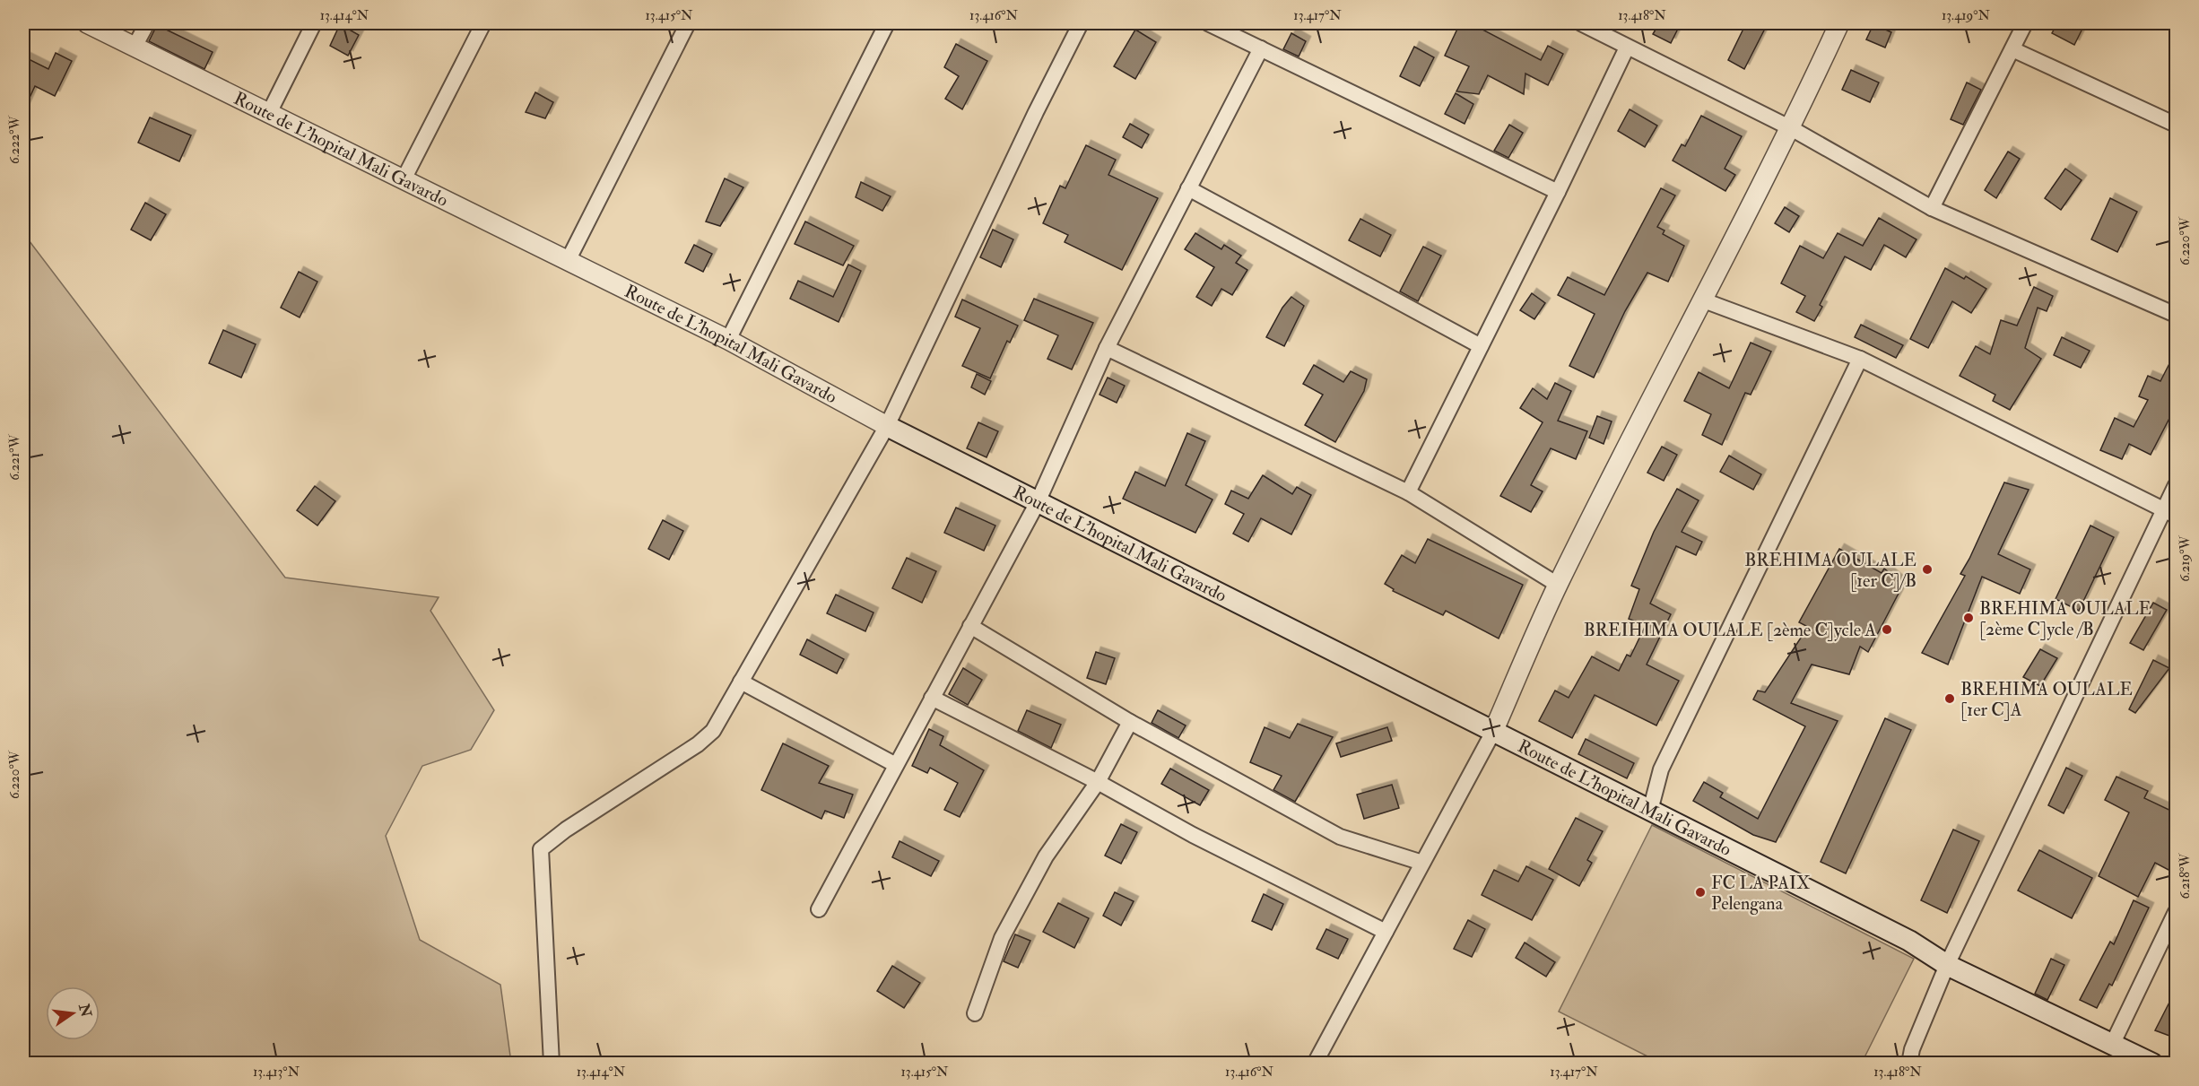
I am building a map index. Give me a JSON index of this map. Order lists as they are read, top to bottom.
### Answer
{
  "streets": {
    "main road": ["Route de L'hopital Mali Gavardo"]
  },
  "places": [
    "BREHIMA OULALE [1er C]/B",
    "BREHIMA OULALE [2ème C]ycle /B",
    "BREIHIMA OULALE [2ème C]ycle A",
    "BREHIMA OULALE [1er C]A",
    "FC LA PAIX Pelengana"
  ],
  "north": "right",
  "coordinates": [
    "13.414°N",
    "13.415°N",
    "13.416°N",
    "13.417°N",
    "13.418°N",
    "13.419°N",
    "6.222°W",
    "6.220°W",
    "6.221°W",
    "6.219°W",
    "6.218°W",
    "13.413°N"
  ]
}
